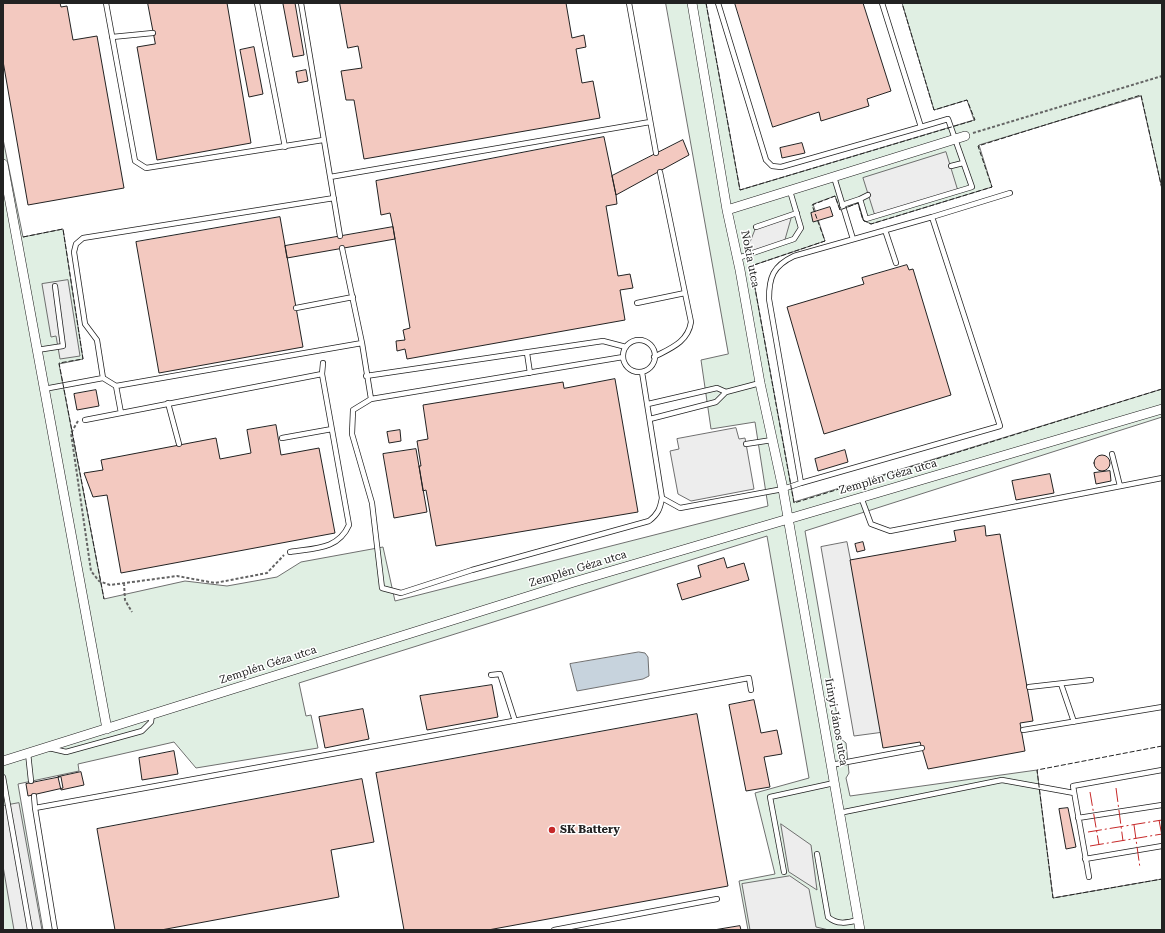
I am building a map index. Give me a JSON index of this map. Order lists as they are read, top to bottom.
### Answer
{
  "streets": {
    "street": ["Nokia utca", "Zemplén Géza utca", "Irinyi János utca"]
  },
  "crossings": [
    ["Nokia utca", "Zemplén Géza utca"],
    ["Nokia utca", "Irinyi János utca"],
    ["Zemplén Géza utca", "Irinyi János utca"]
  ],
  "places": ["SK Battery"]
}
